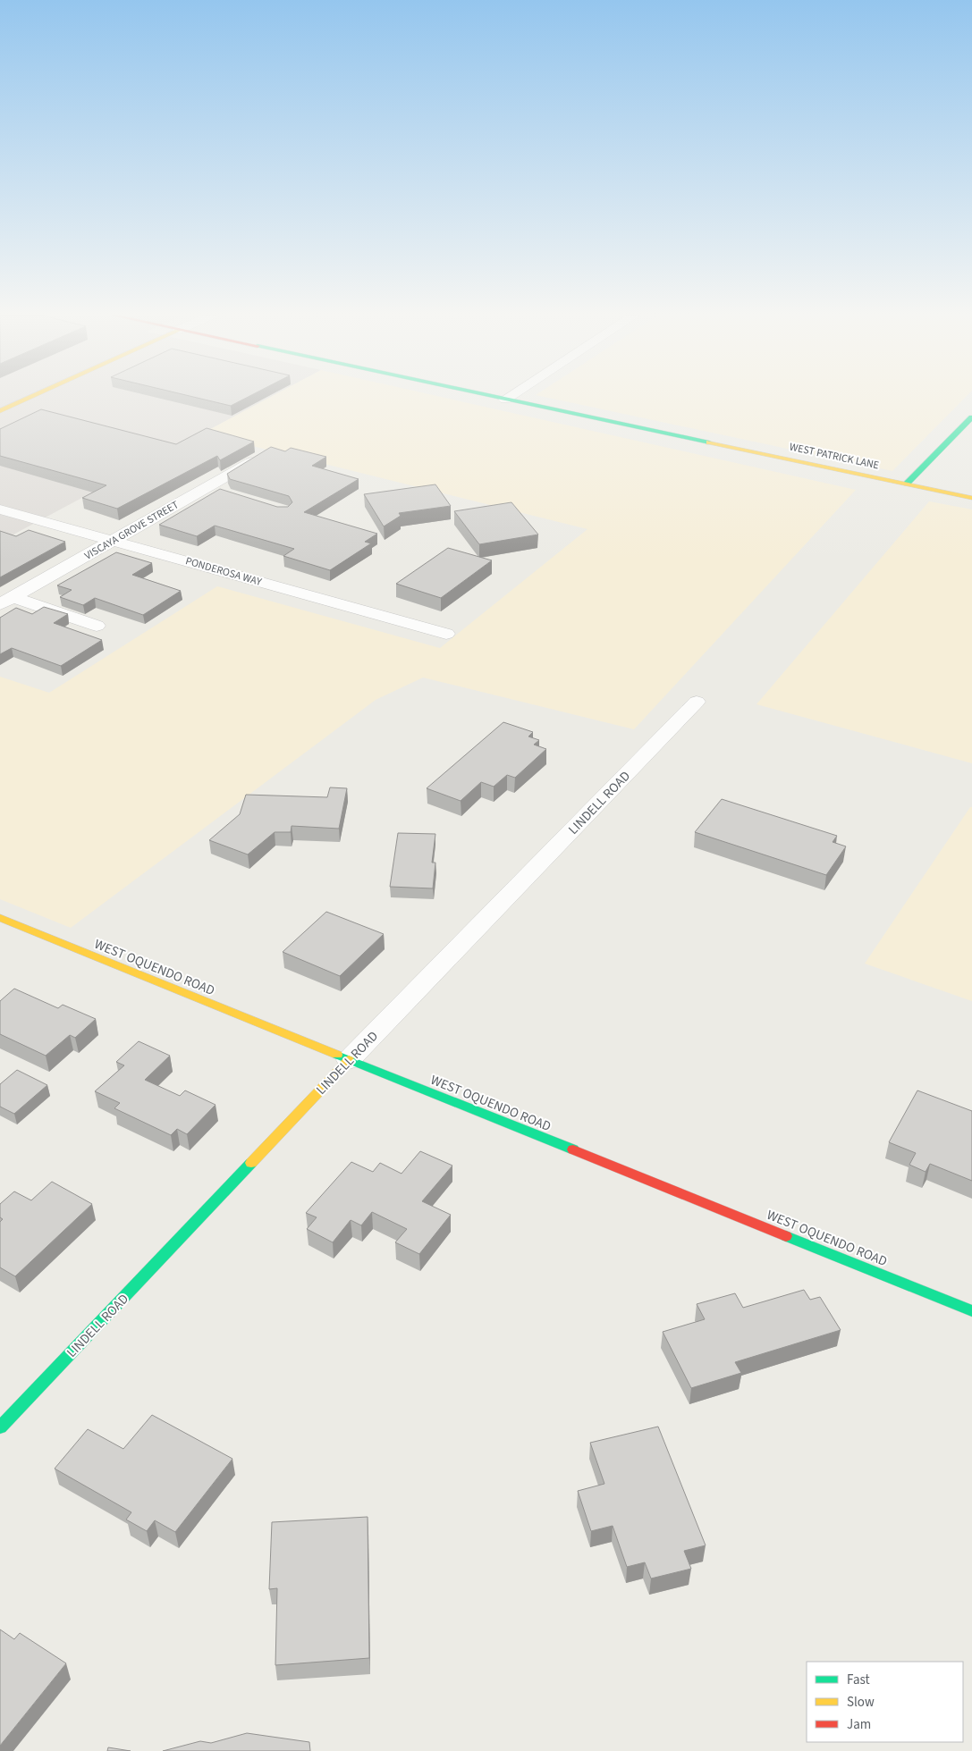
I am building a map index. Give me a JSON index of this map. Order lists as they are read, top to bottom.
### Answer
{
  "streets": {
    "street": [
      "WEST PATRICK LANE",
      "VISCAYA GROVE STREET",
      "PONDEROSA WAY",
      "LINDELL ROAD",
      "WEST OQUENDO ROAD"
    ]
  },
  "crossings": [
    ["VISCAYA GROVE STREET", "PONDEROSA WAY"],
    ["LINDELL ROAD", "WEST OQUENDO ROAD"]
  ],
  "legend": ["Fast", "Slow", "Jam"]
}
